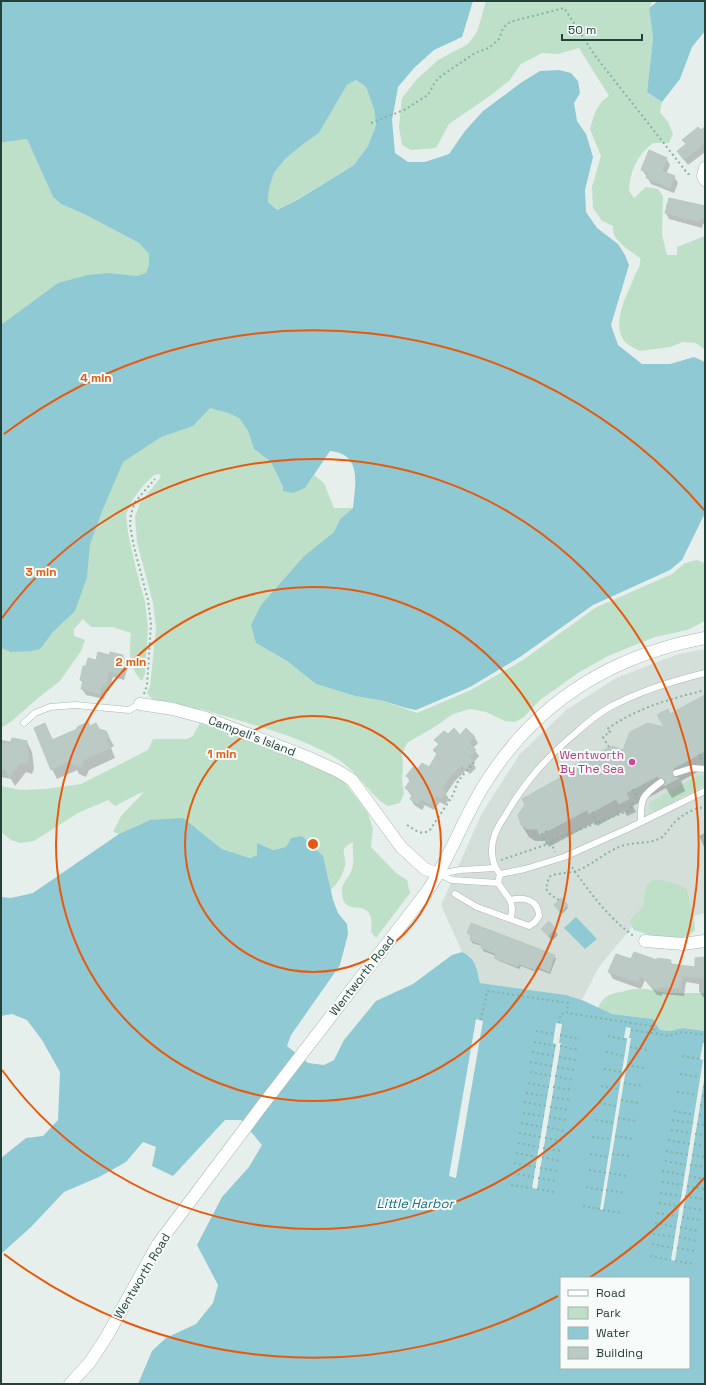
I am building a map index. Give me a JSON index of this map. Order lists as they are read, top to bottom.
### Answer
{
  "streets": {
    "main road": ["Campell's Island", "Wentworth Road"]
  },
  "crossings": [
    ["Campell's Island", "Wentworth Road"]
  ],
  "water": ["Little Harbor"],
  "places": ["Wentworth By The Sea"],
  "legend": [
    "Road",
    "Park",
    "Water",
    "Building"
  ],
  "scale_bar": "50 m",
  "rings": [
    "4 min",
    "3 min",
    "2 min",
    "1 min"
  ]
}
